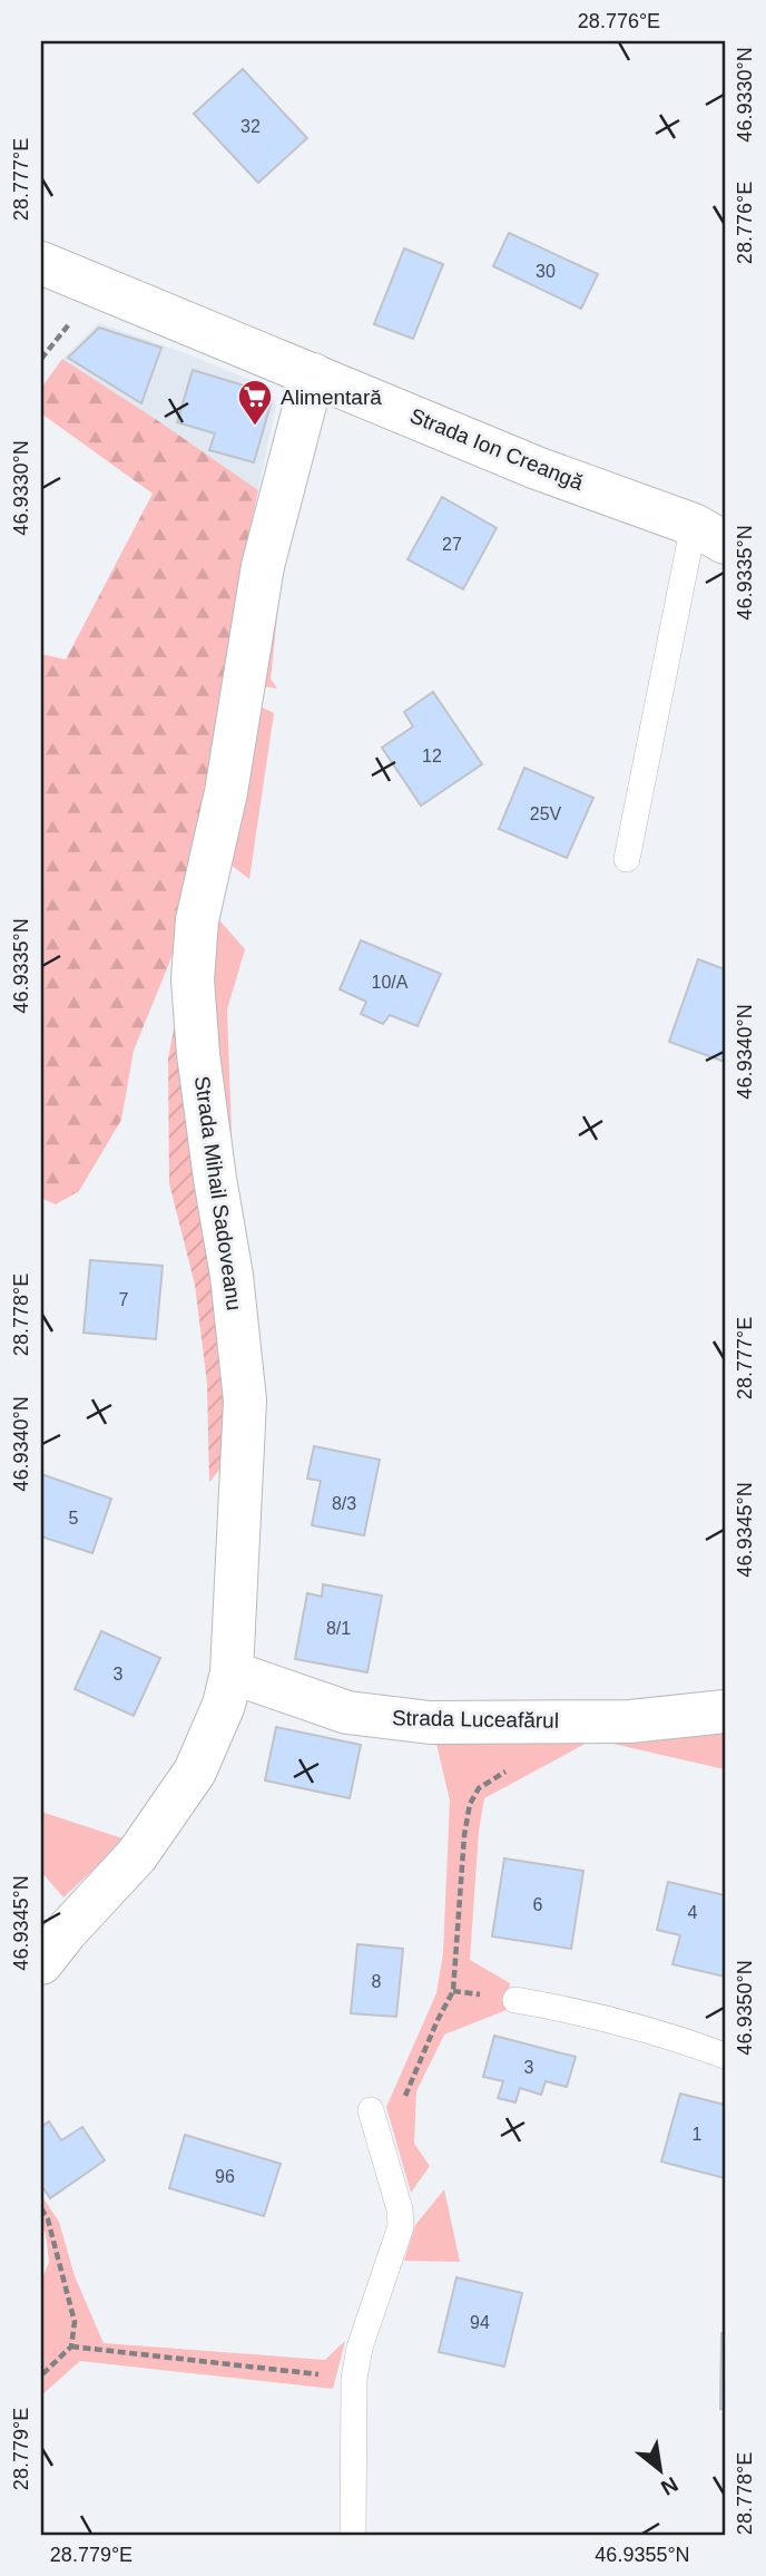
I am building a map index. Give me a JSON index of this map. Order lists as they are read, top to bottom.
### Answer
{
  "streets": {
    "street": ["Strada Ion Creangă", "Strada Mihail Sadoveanu", "Strada Luceafărul"]
  },
  "crossings": [
    ["Strada Ion Creangă", "Strada Mihail Sadoveanu"],
    ["Strada Mihail Sadoveanu", "Strada Luceafărul"]
  ],
  "places": {
    "supermarket": ["Alimentară"]
  },
  "house_numbers": [
    "32",
    "30",
    "27",
    "12",
    "25V",
    "10/A",
    "7",
    "8/3",
    "5",
    "8/1",
    "3",
    "6",
    "4",
    "8",
    "3",
    "1",
    "96",
    "94"
  ],
  "north": "bottom right",
  "coordinates": [
    "28.776°E",
    "46.9330°N",
    "28.777°E",
    "46.9335°N",
    "46.9340°N",
    "28.778°E",
    "46.9345°N",
    "46.9350°N",
    "28.779°E",
    "46.9355°N"
  ]
}
